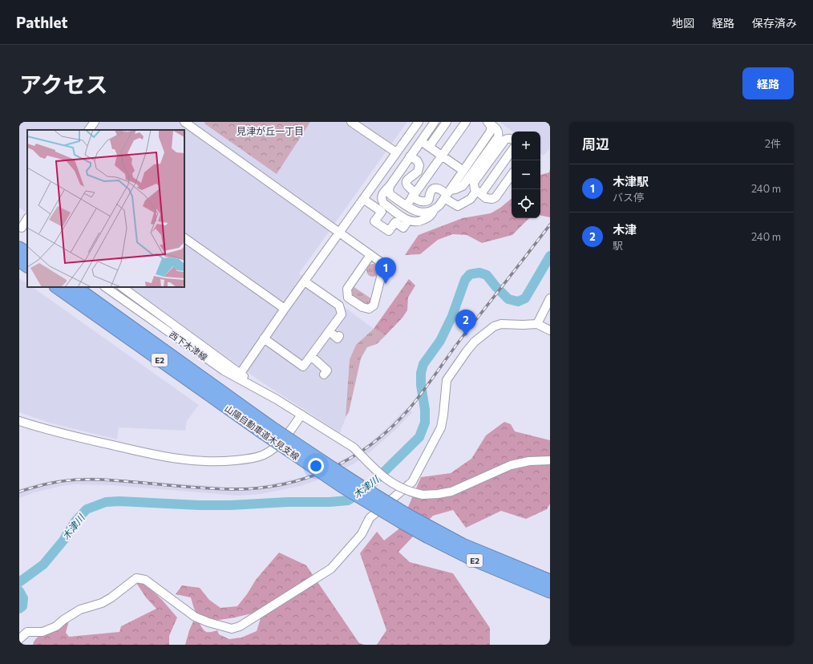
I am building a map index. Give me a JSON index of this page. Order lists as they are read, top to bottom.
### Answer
{
  "streets": {
    "highway": ["E2", "山陽自動車道木見支線"],
    "street": ["西下木津線"]
  },
  "districts": ["見津が丘一丁目"],
  "water": ["木津川"],
  "page": {
    "header": "Pathlet",
    "nav": ["地図", "経路", "保存済み"],
    "title": "アクセス",
    "buttons": "経路",
    "heading": ["周辺", "2件"],
    "map_buttons": ["+", "−"],
    "list": [
      {
        "mark": "1",
        "name": "木津駅",
        "note": "バス停",
        "value": "240 m"
      },
      {
        "mark": "2",
        "name": "木津",
        "note": "駅",
        "value": "240 m"
      }
    ],
    "pins": ["1", "2"]
  }
}
